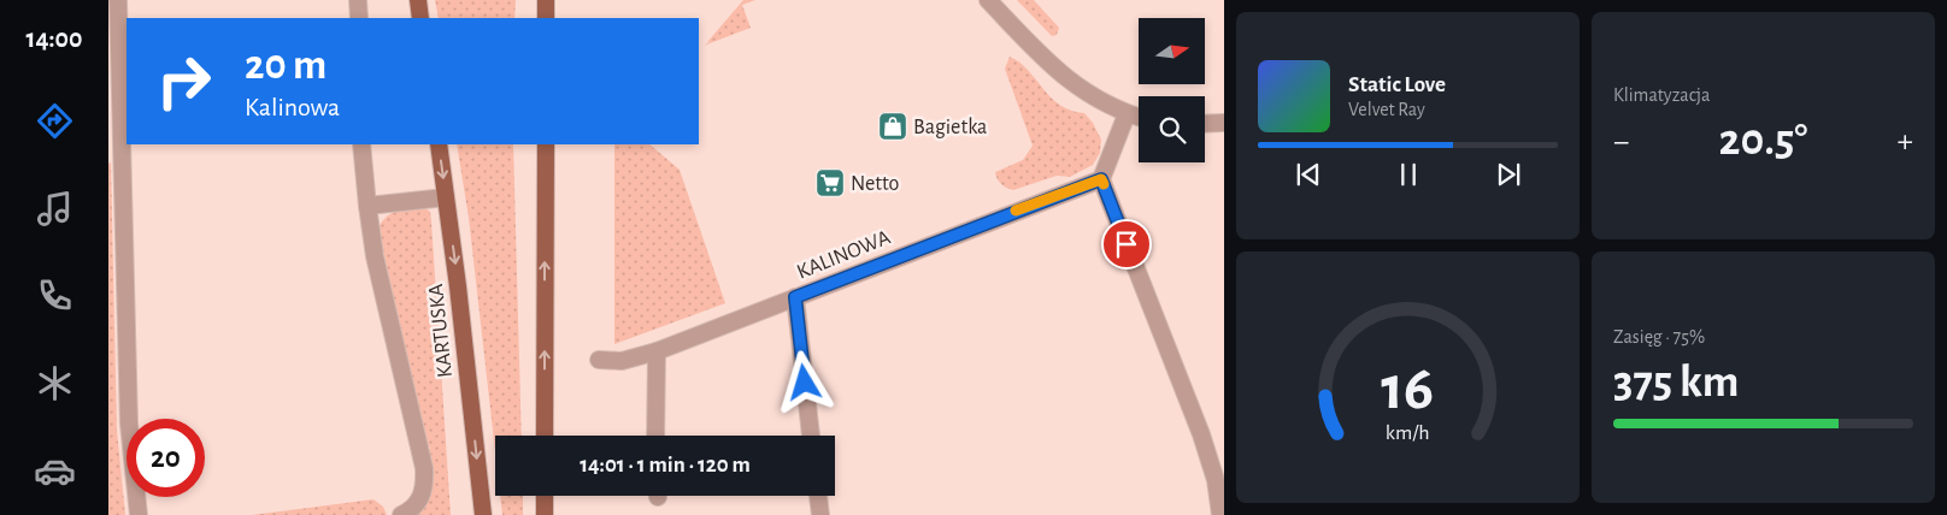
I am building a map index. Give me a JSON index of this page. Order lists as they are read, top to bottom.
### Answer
{
  "streets": {
    "main road": ["KARTUSKA"],
    "street": ["KALINOWA"]
  },
  "places": {
    "shop": ["Bagietka"],
    "supermarket": ["Netto"]
  },
  "north": "right",
  "page": {
    "tabs": "14:00",
    "tile": [
      "Klimatyzacja",
      ["Zasięg · 75%", "375 km"]
    ],
    "turn": ["20 m", "Kalinowa"],
    "song": ["Static Love", "Velvet Ray"],
    "heat": ["−", "20.5°", "+"],
    "limit": "20",
    "trip": "14:01 · 1 min · 120 m",
    "gauge": ["16", "km/h"]
  }
}
